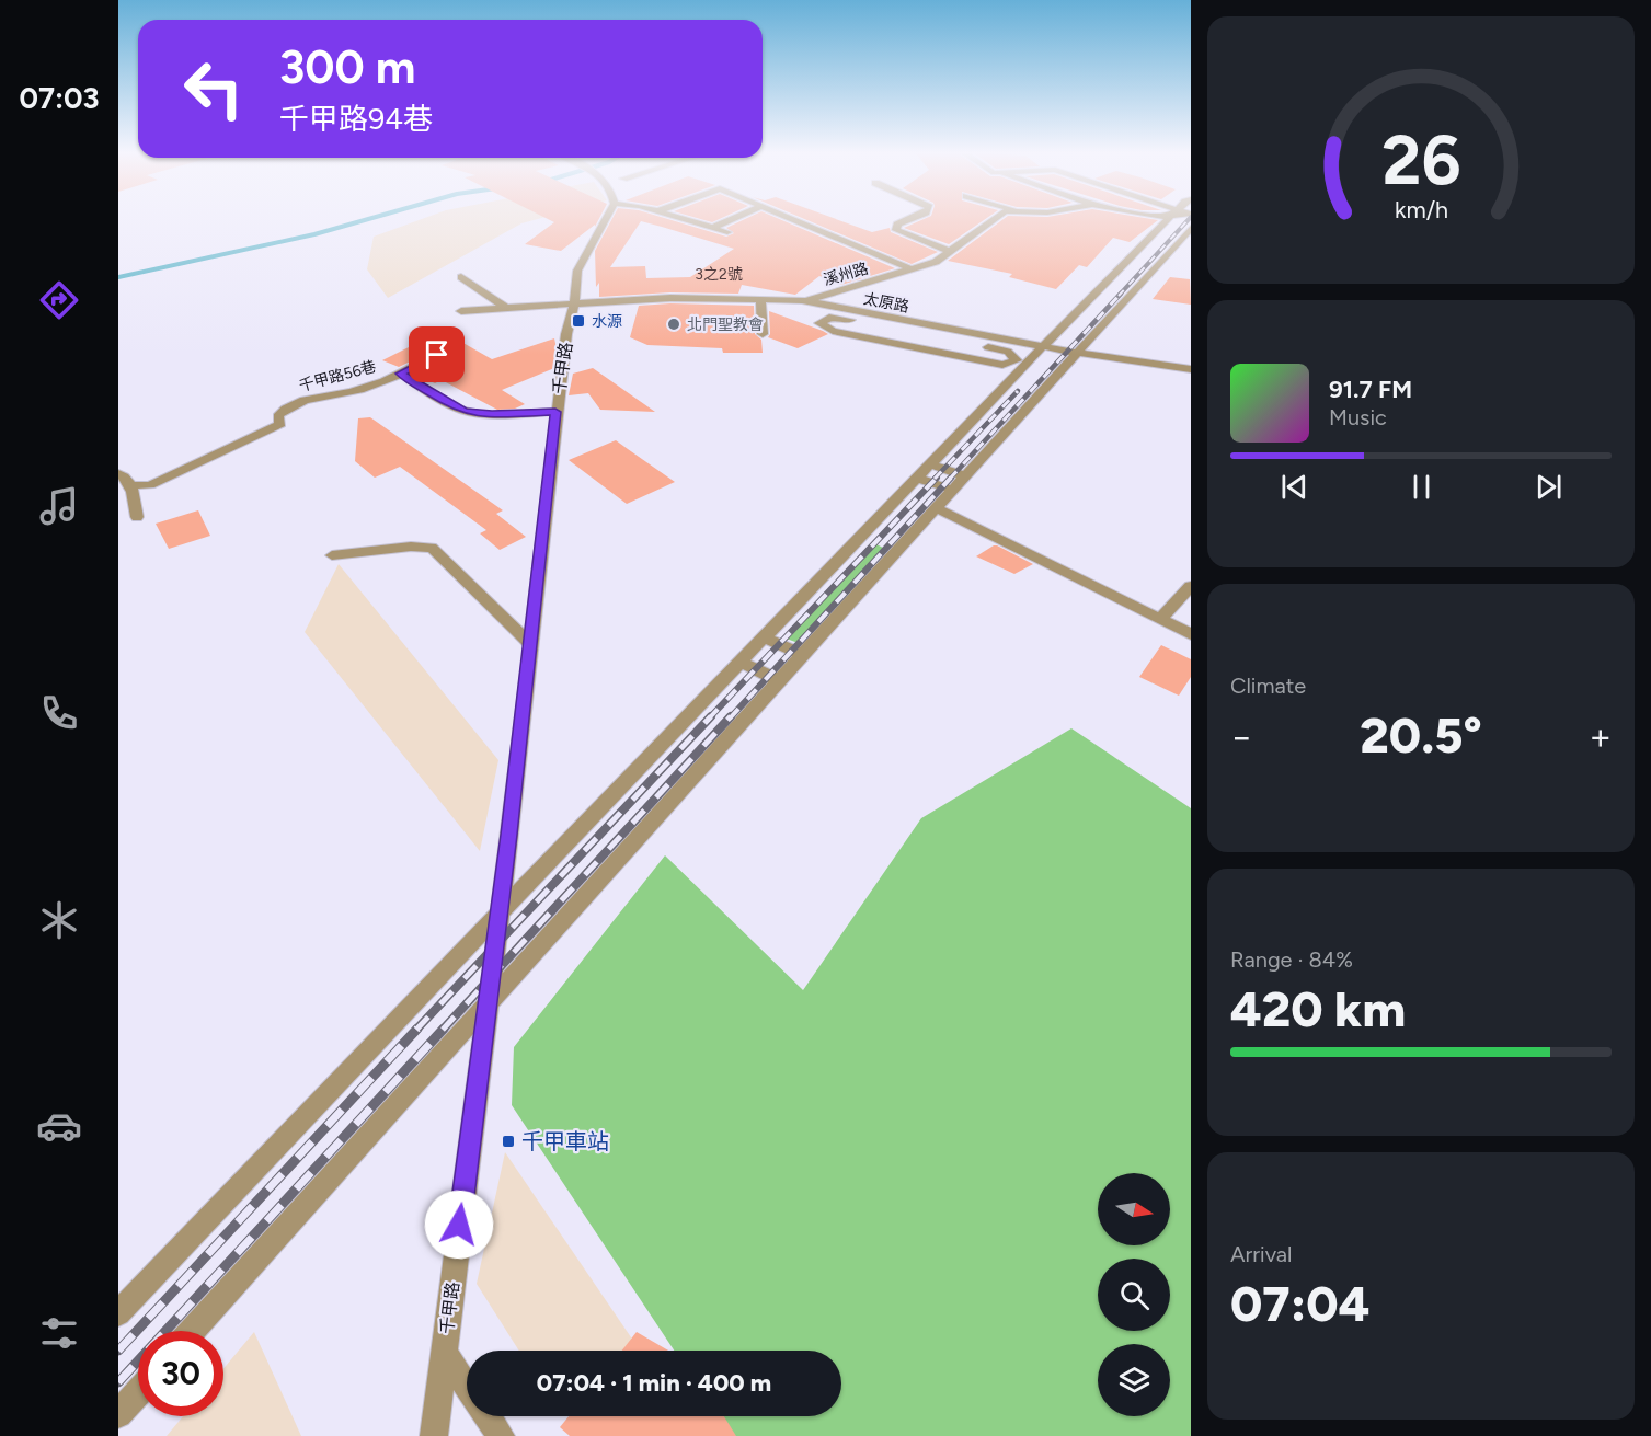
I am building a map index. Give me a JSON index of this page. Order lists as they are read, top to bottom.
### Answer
{
  "streets": {
    "street": [
      "溪州路",
      "太原路",
      "千甲路",
      "千甲路56巷"
    ]
  },
  "crossings": [
    ["溪州路", "太原路"],
    ["太原路", "千甲路"]
  ],
  "places": {
    "transit": ["水源", "千甲車站"],
    "other": ["北門聖教會"]
  },
  "house_numbers": ["3之2號"],
  "north": "right",
  "page": {
    "tabs": "07:03",
    "turn": ["300 m", "千甲路94巷"],
    "song": ["91.7 FM", "Music"],
    "tile": [
      "Climate",
      ["Range · 84%", "420 km"],
      ["Arrival", "07:04"]
    ],
    "heat": ["−", "20.5°", "+"],
    "limit": "30",
    "trip": "07:04 · 1 min · 400 m",
    "gauge": ["26", "km/h"]
  }
}
